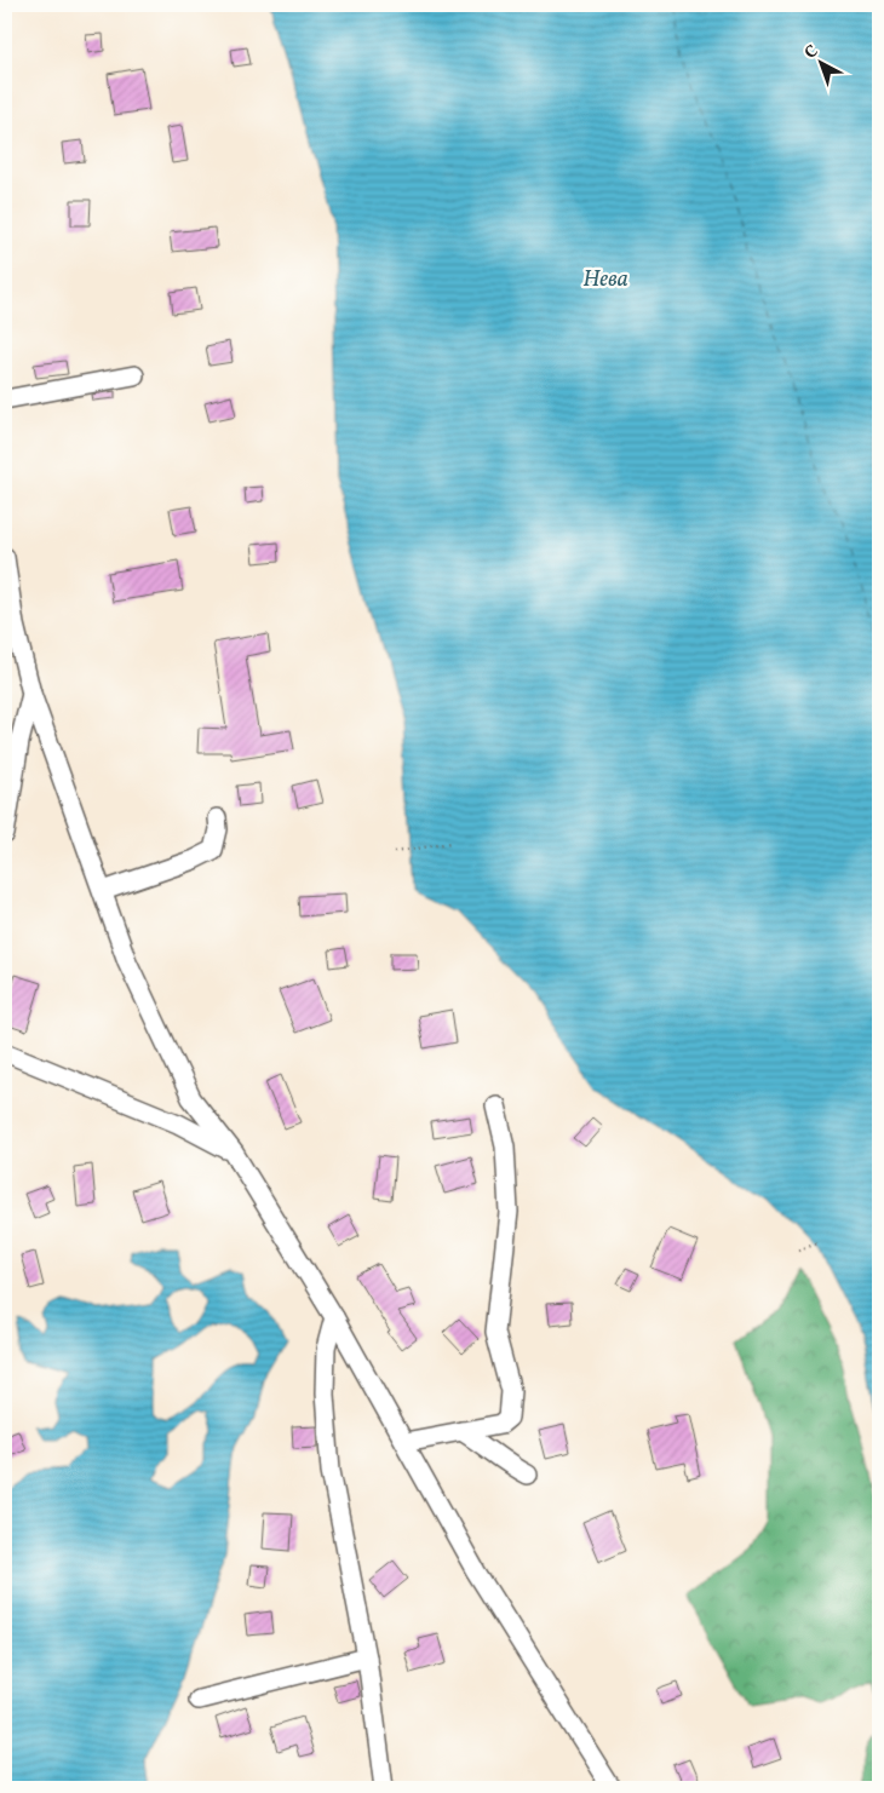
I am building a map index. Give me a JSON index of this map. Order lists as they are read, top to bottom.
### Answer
{
  "water": ["Нева"],
  "north": "top left"
}
